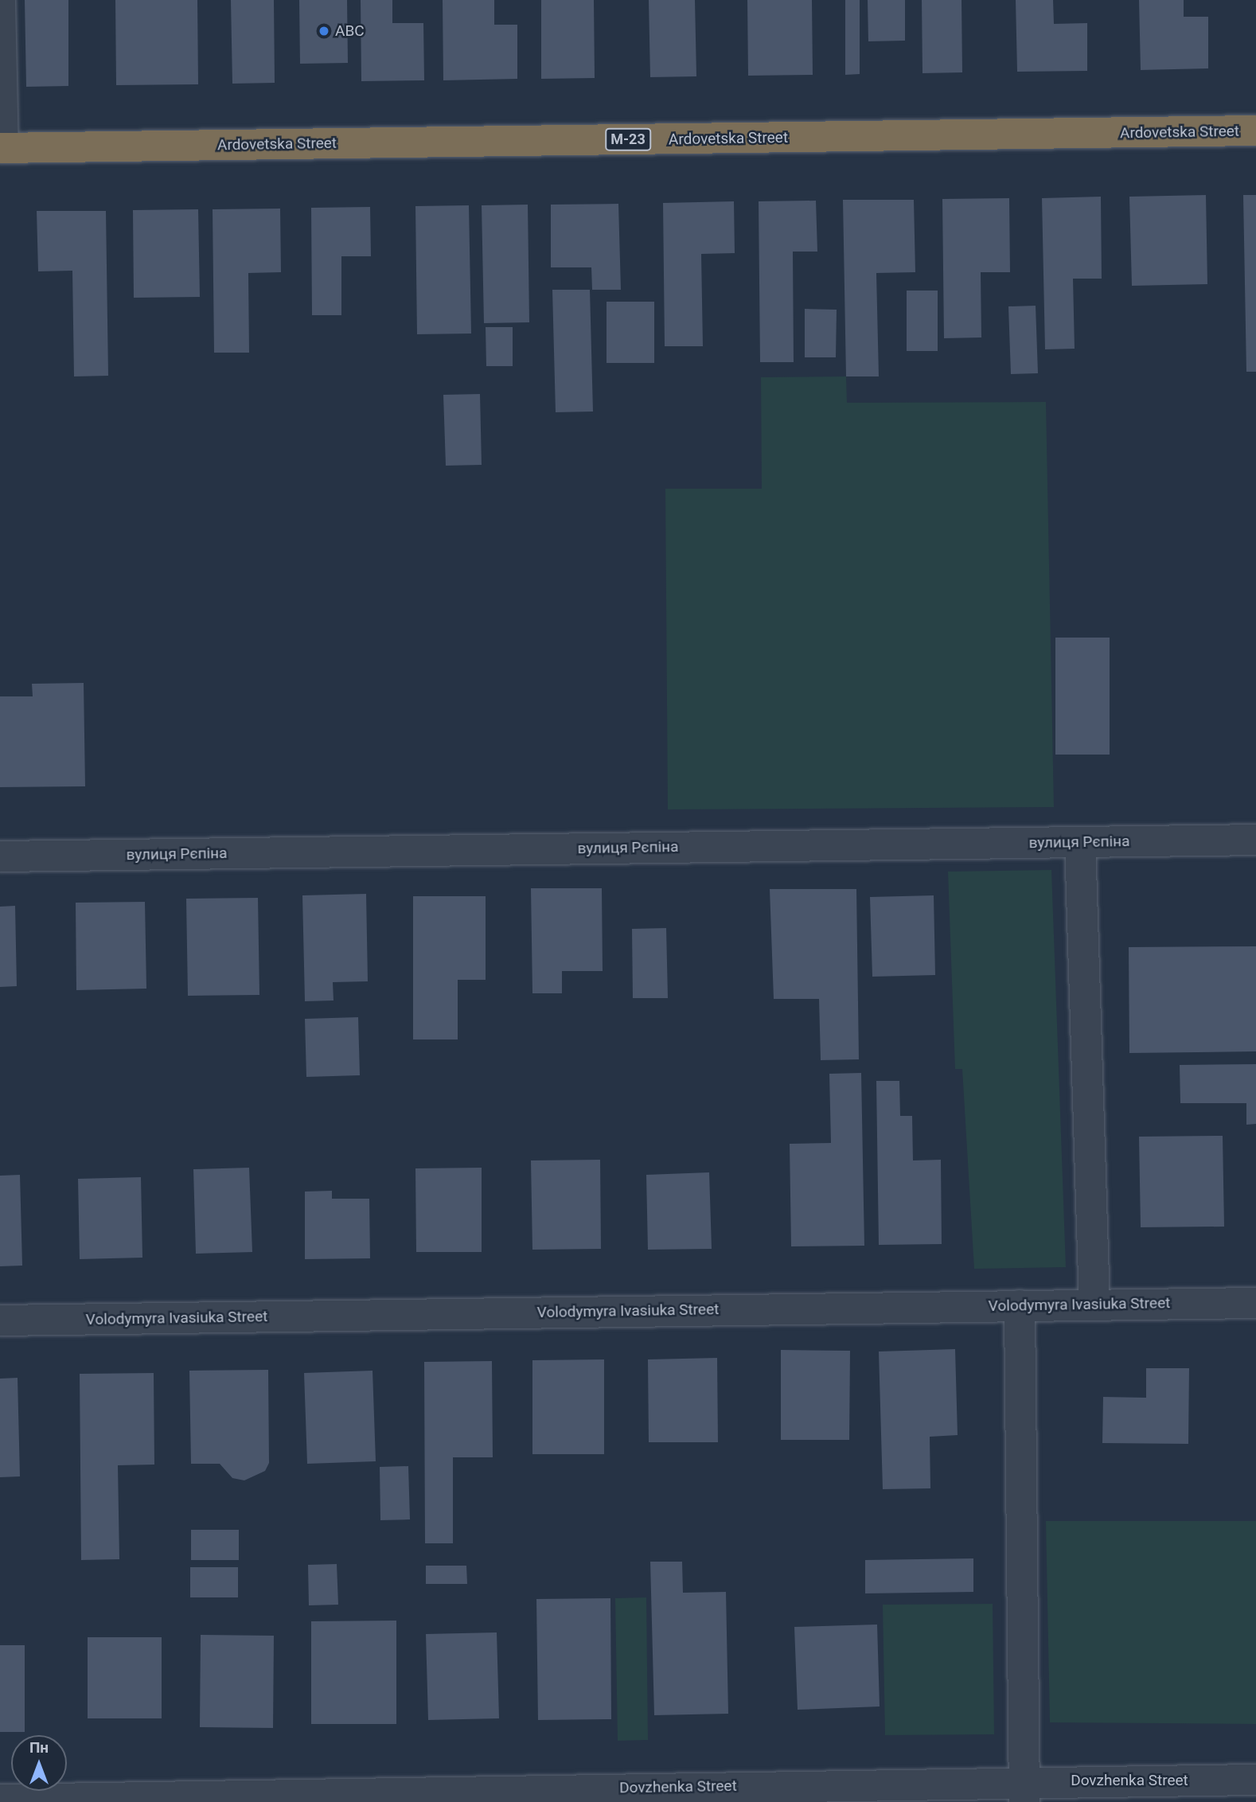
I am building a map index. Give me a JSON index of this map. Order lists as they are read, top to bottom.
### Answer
{
  "streets": {
    "highway": ["Ardovetska Street", "М-23"],
    "street": ["вулиця Рєпіна", "Volodymyra Ivasiuka Street", "Dovzhenka Street"]
  },
  "places": ["ABC"],
  "north": "top"
}
